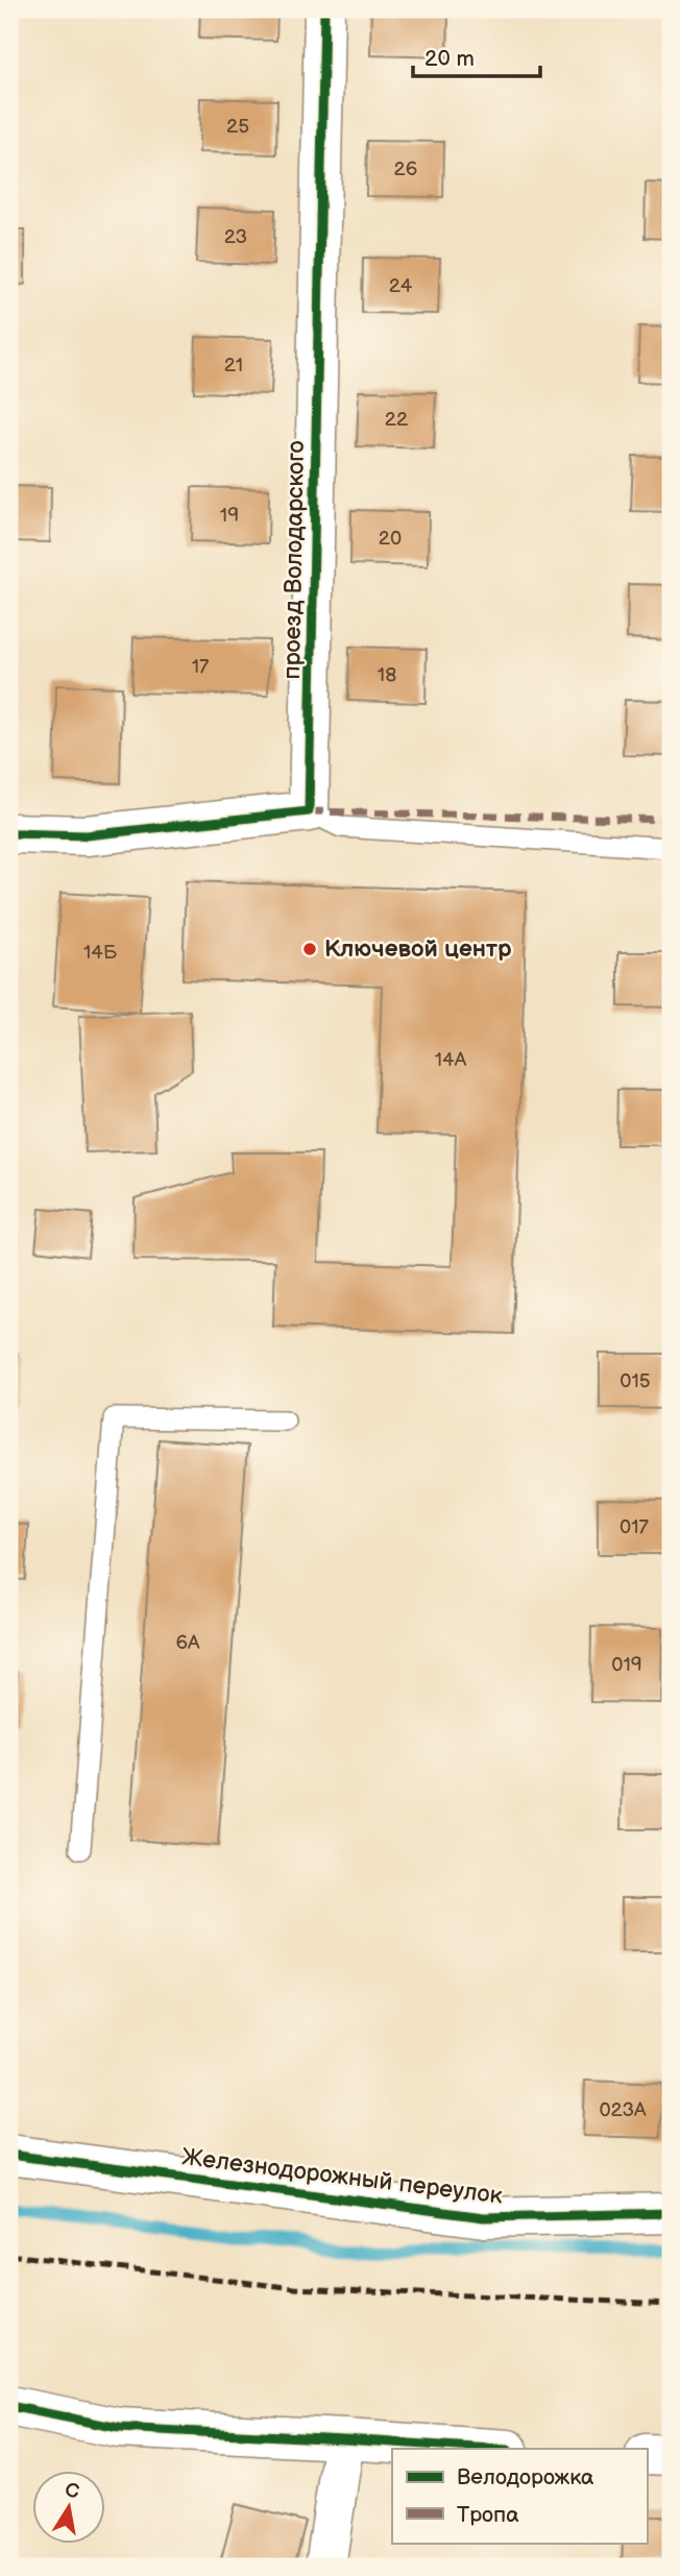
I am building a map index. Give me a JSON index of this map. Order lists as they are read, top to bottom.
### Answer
{
  "streets": {
    "street": ["проезд Володарского", "Железнодорожный переулок"]
  },
  "places": ["Ключевой центр"],
  "house_numbers": [
    "25",
    "26",
    "23",
    "24",
    "21",
    "22",
    "19",
    "20",
    "17",
    "18",
    "14Б",
    "14А",
    "015",
    "017",
    "6А",
    "019",
    "023А"
  ],
  "legend": ["Велодорожка", "Тропа"],
  "scale_bar": "20 m",
  "north": "top"
}
